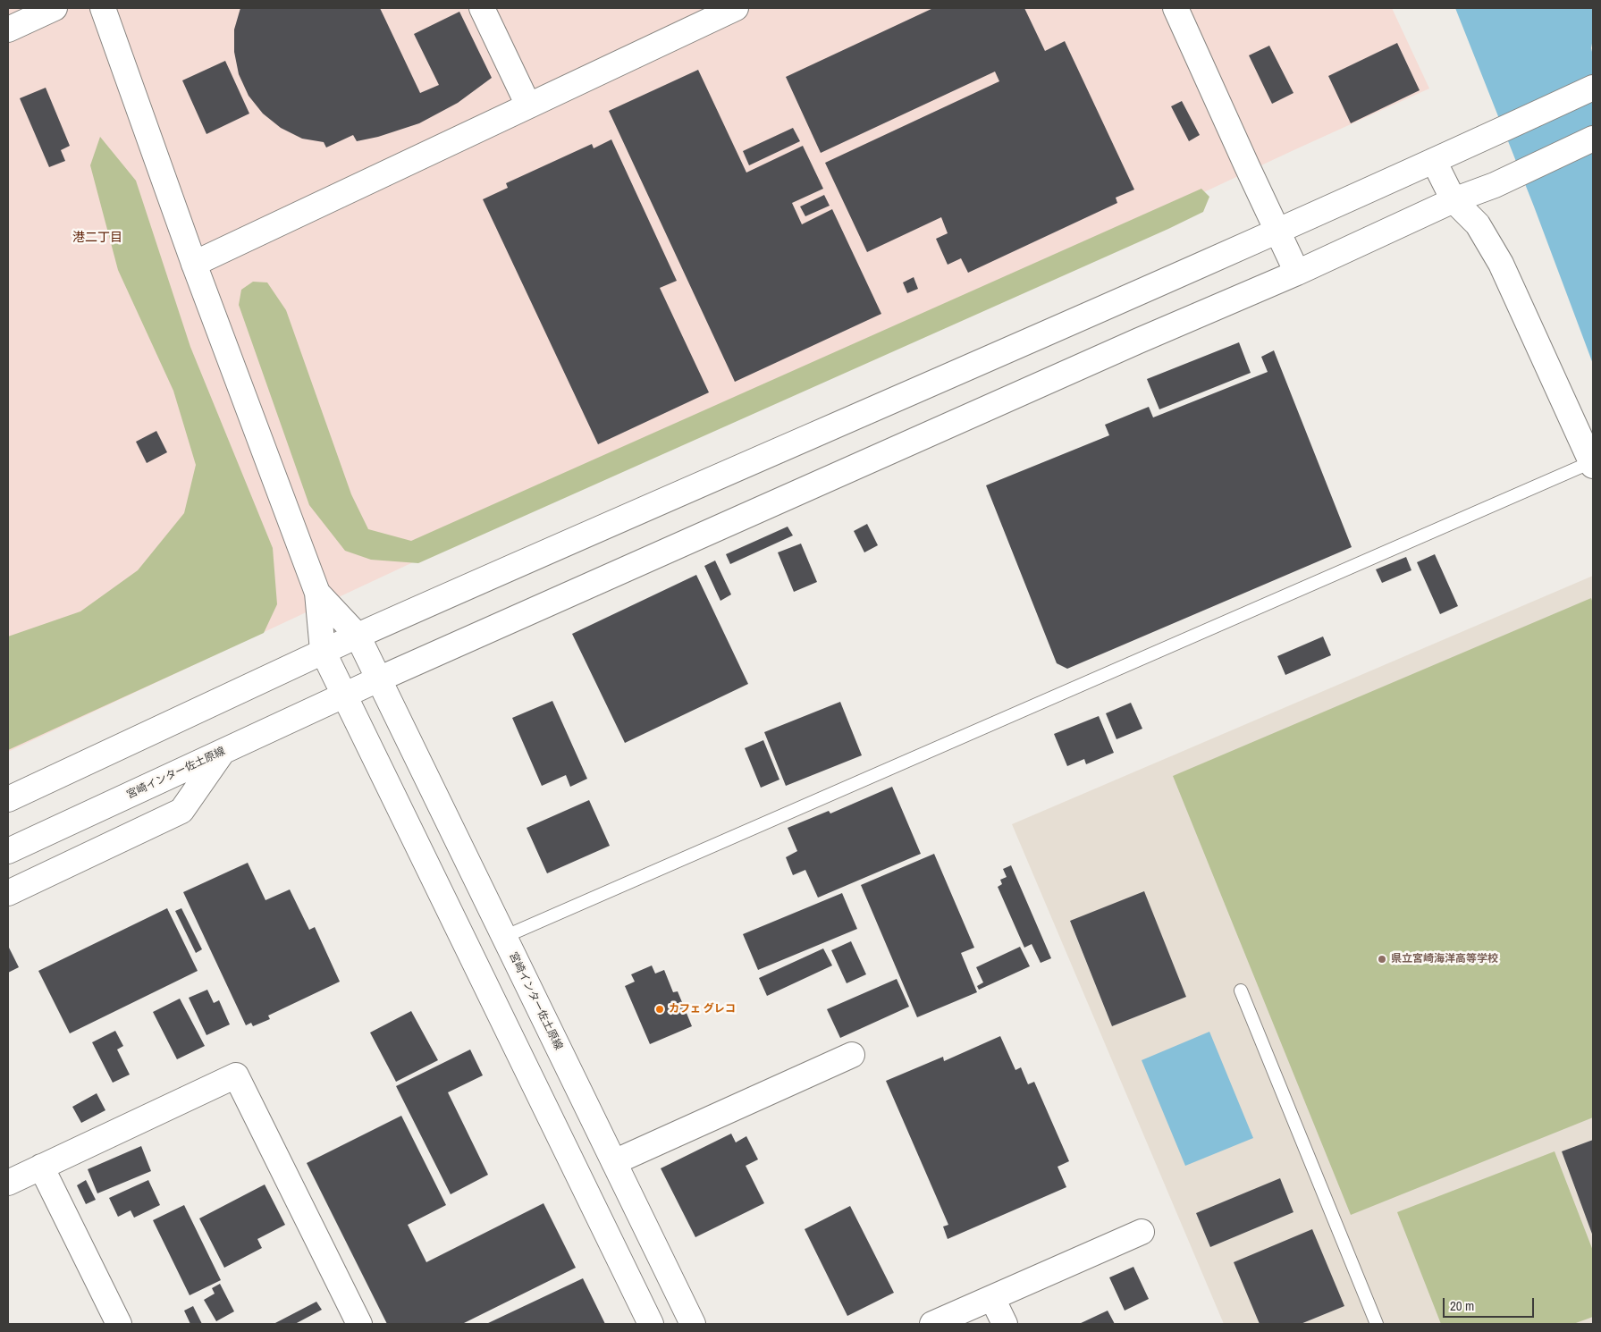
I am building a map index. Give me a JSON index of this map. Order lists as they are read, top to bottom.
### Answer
{
  "streets": {
    "street": ["宮崎インター佐土原線"]
  },
  "districts": ["港二丁目"],
  "places": ["県立宮崎海洋高等学校", "カフェ グレコ"],
  "scale_bar": "20 m"
}
